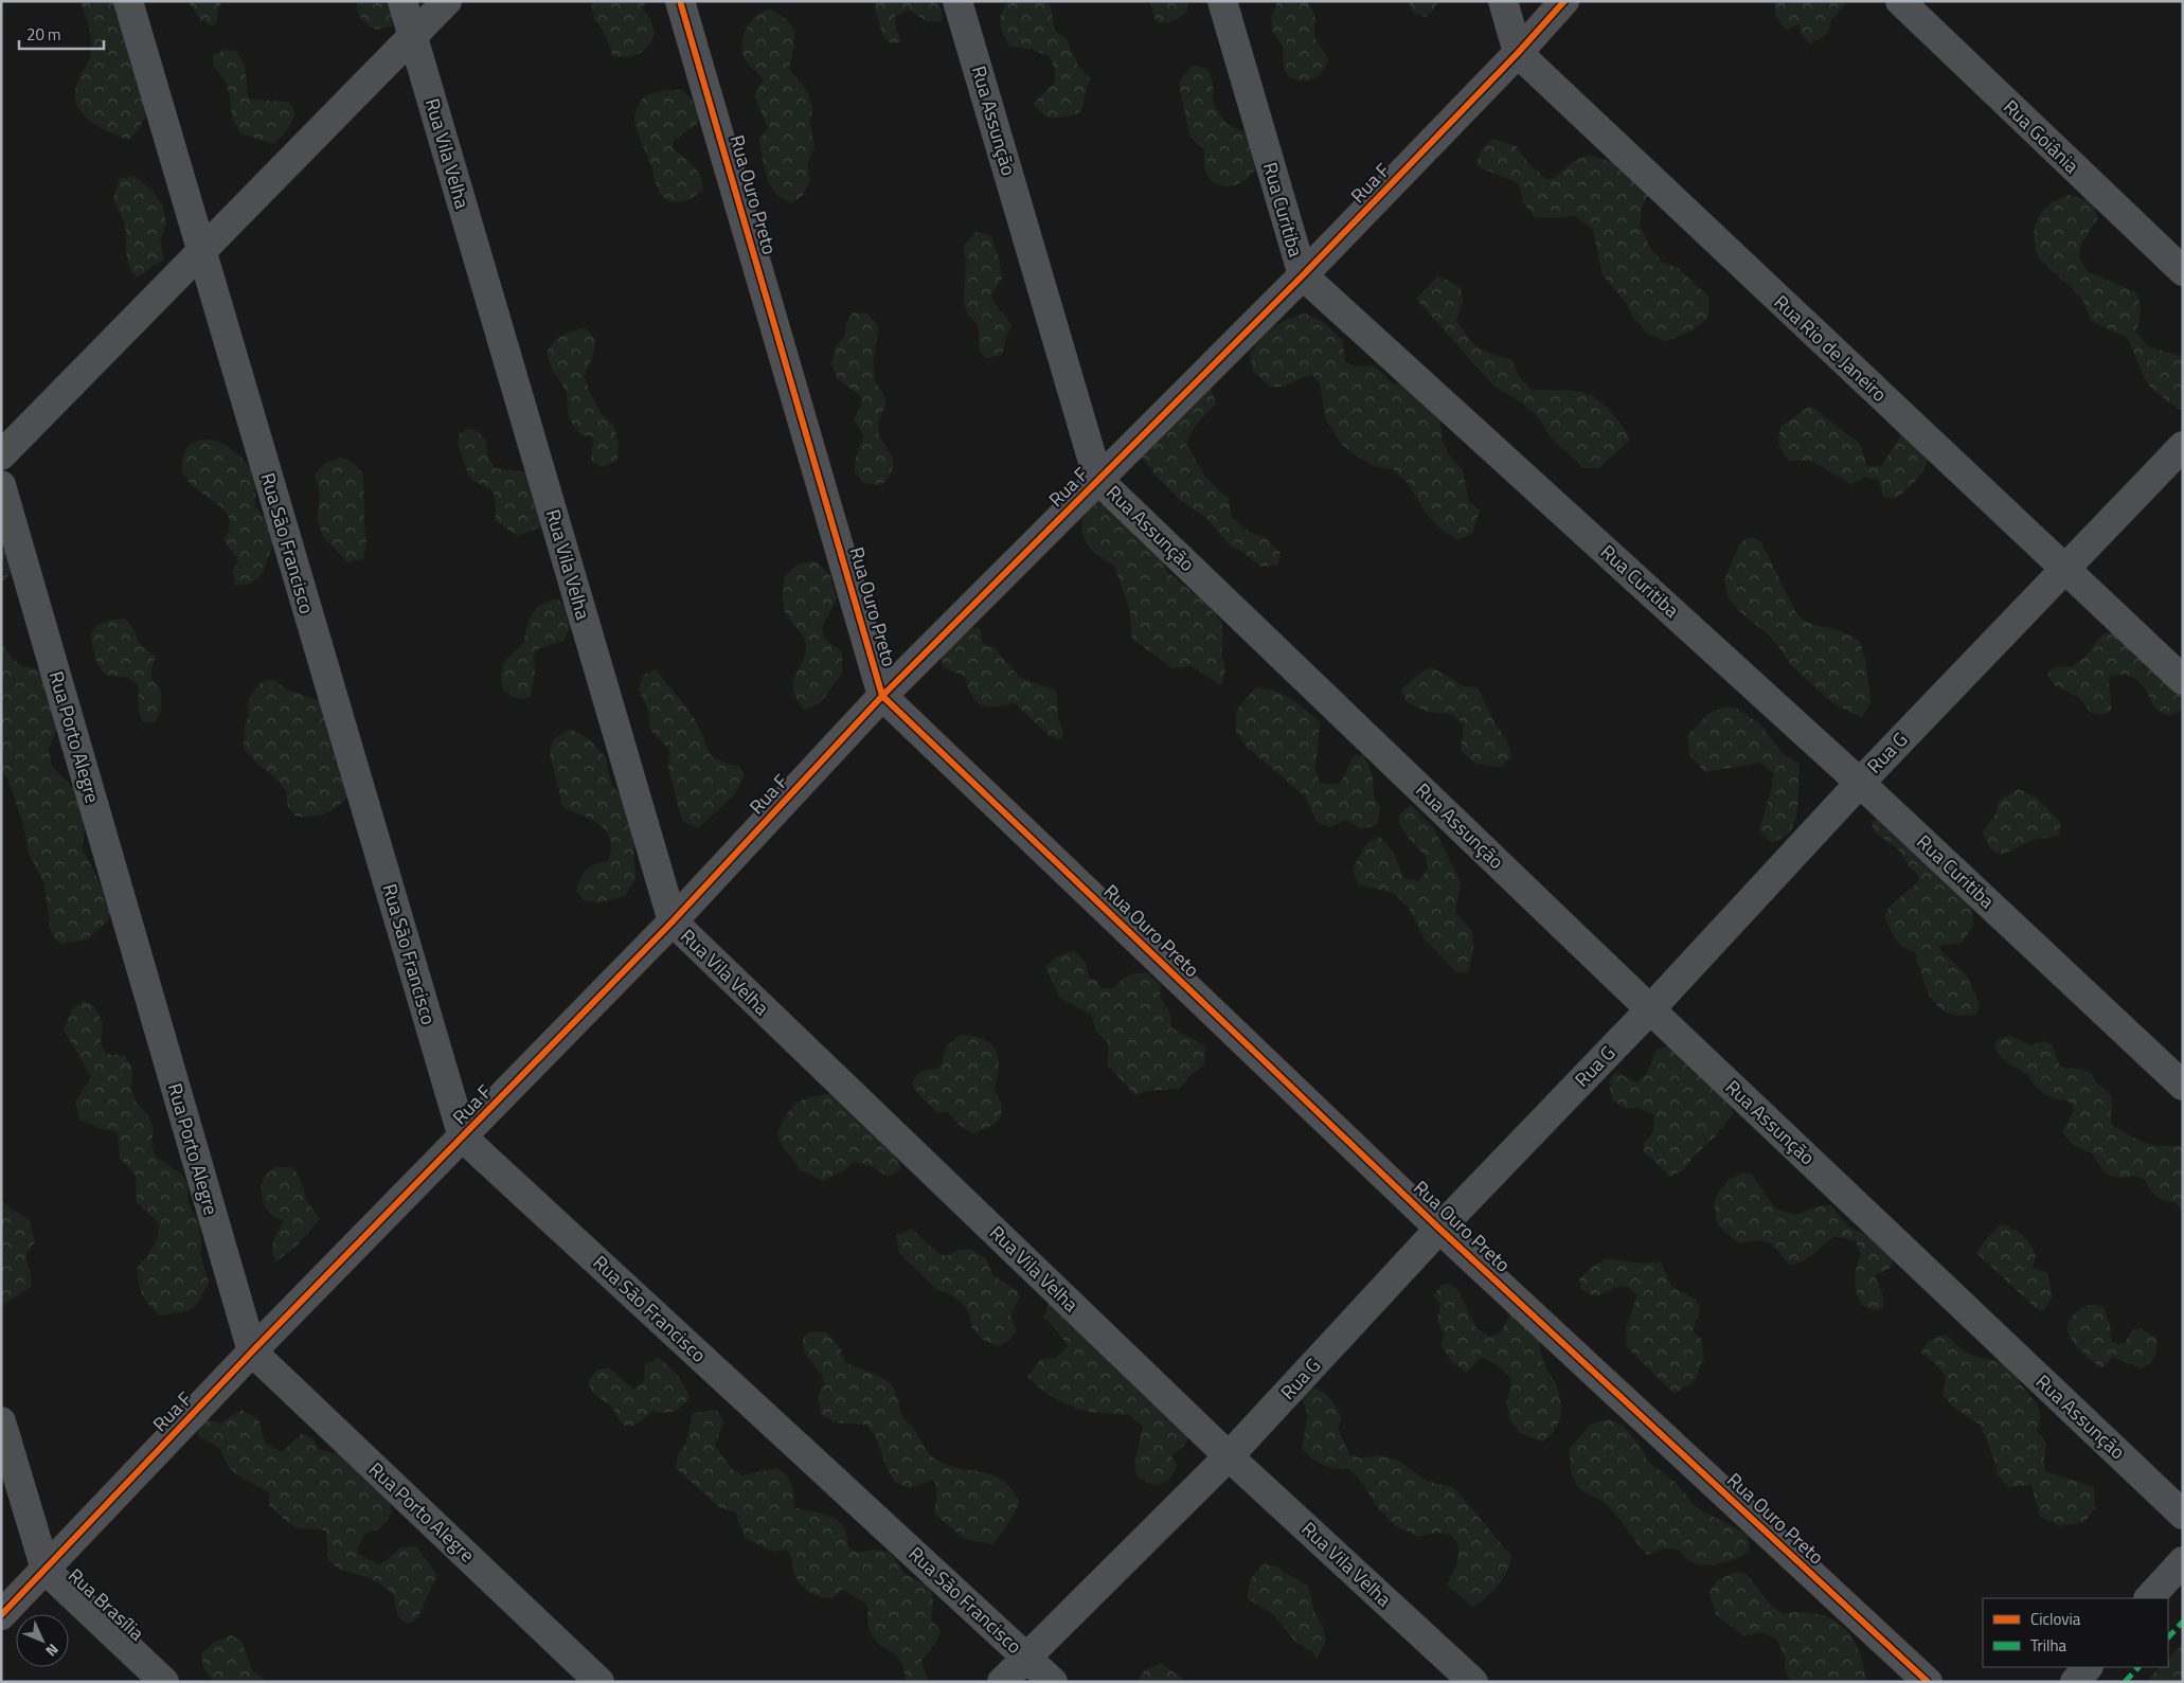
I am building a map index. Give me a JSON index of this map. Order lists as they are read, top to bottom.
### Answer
{
  "streets": {
    "street": [
      "Rua Assunção",
      "Rua Goiânia",
      "Rua Vila Velha",
      "Rua F",
      "Rua Ouro Preto",
      "Rua Curitiba",
      "Rua Rio de Janeiro",
      "Rua São Francisco",
      "Rua Porto Alegre",
      "Rua G",
      "Rua Brasília"
    ]
  },
  "crossings": [
    ["Rua Assunção", "Rua F"],
    ["Rua Assunção", "Rua G"],
    ["Rua Vila Velha", "Rua F"],
    ["Rua Vila Velha", "Rua G"],
    ["Rua F", "Rua Ouro Preto"],
    ["Rua F", "Rua Curitiba"],
    ["Rua F", "Rua Rio de Janeiro"],
    ["Rua F", "Rua São Francisco"],
    ["Rua F", "Rua Porto Alegre"],
    ["Rua F", "Rua Brasília"],
    ["Rua Ouro Preto", "Rua G"],
    ["Rua Curitiba", "Rua G"],
    ["Rua Rio de Janeiro", "Rua G"],
    ["Rua São Francisco", "Rua G"]
  ],
  "legend": ["Ciclovia", "Trilha"],
  "scale_bar": "20 m",
  "north": "bottom right"
}
